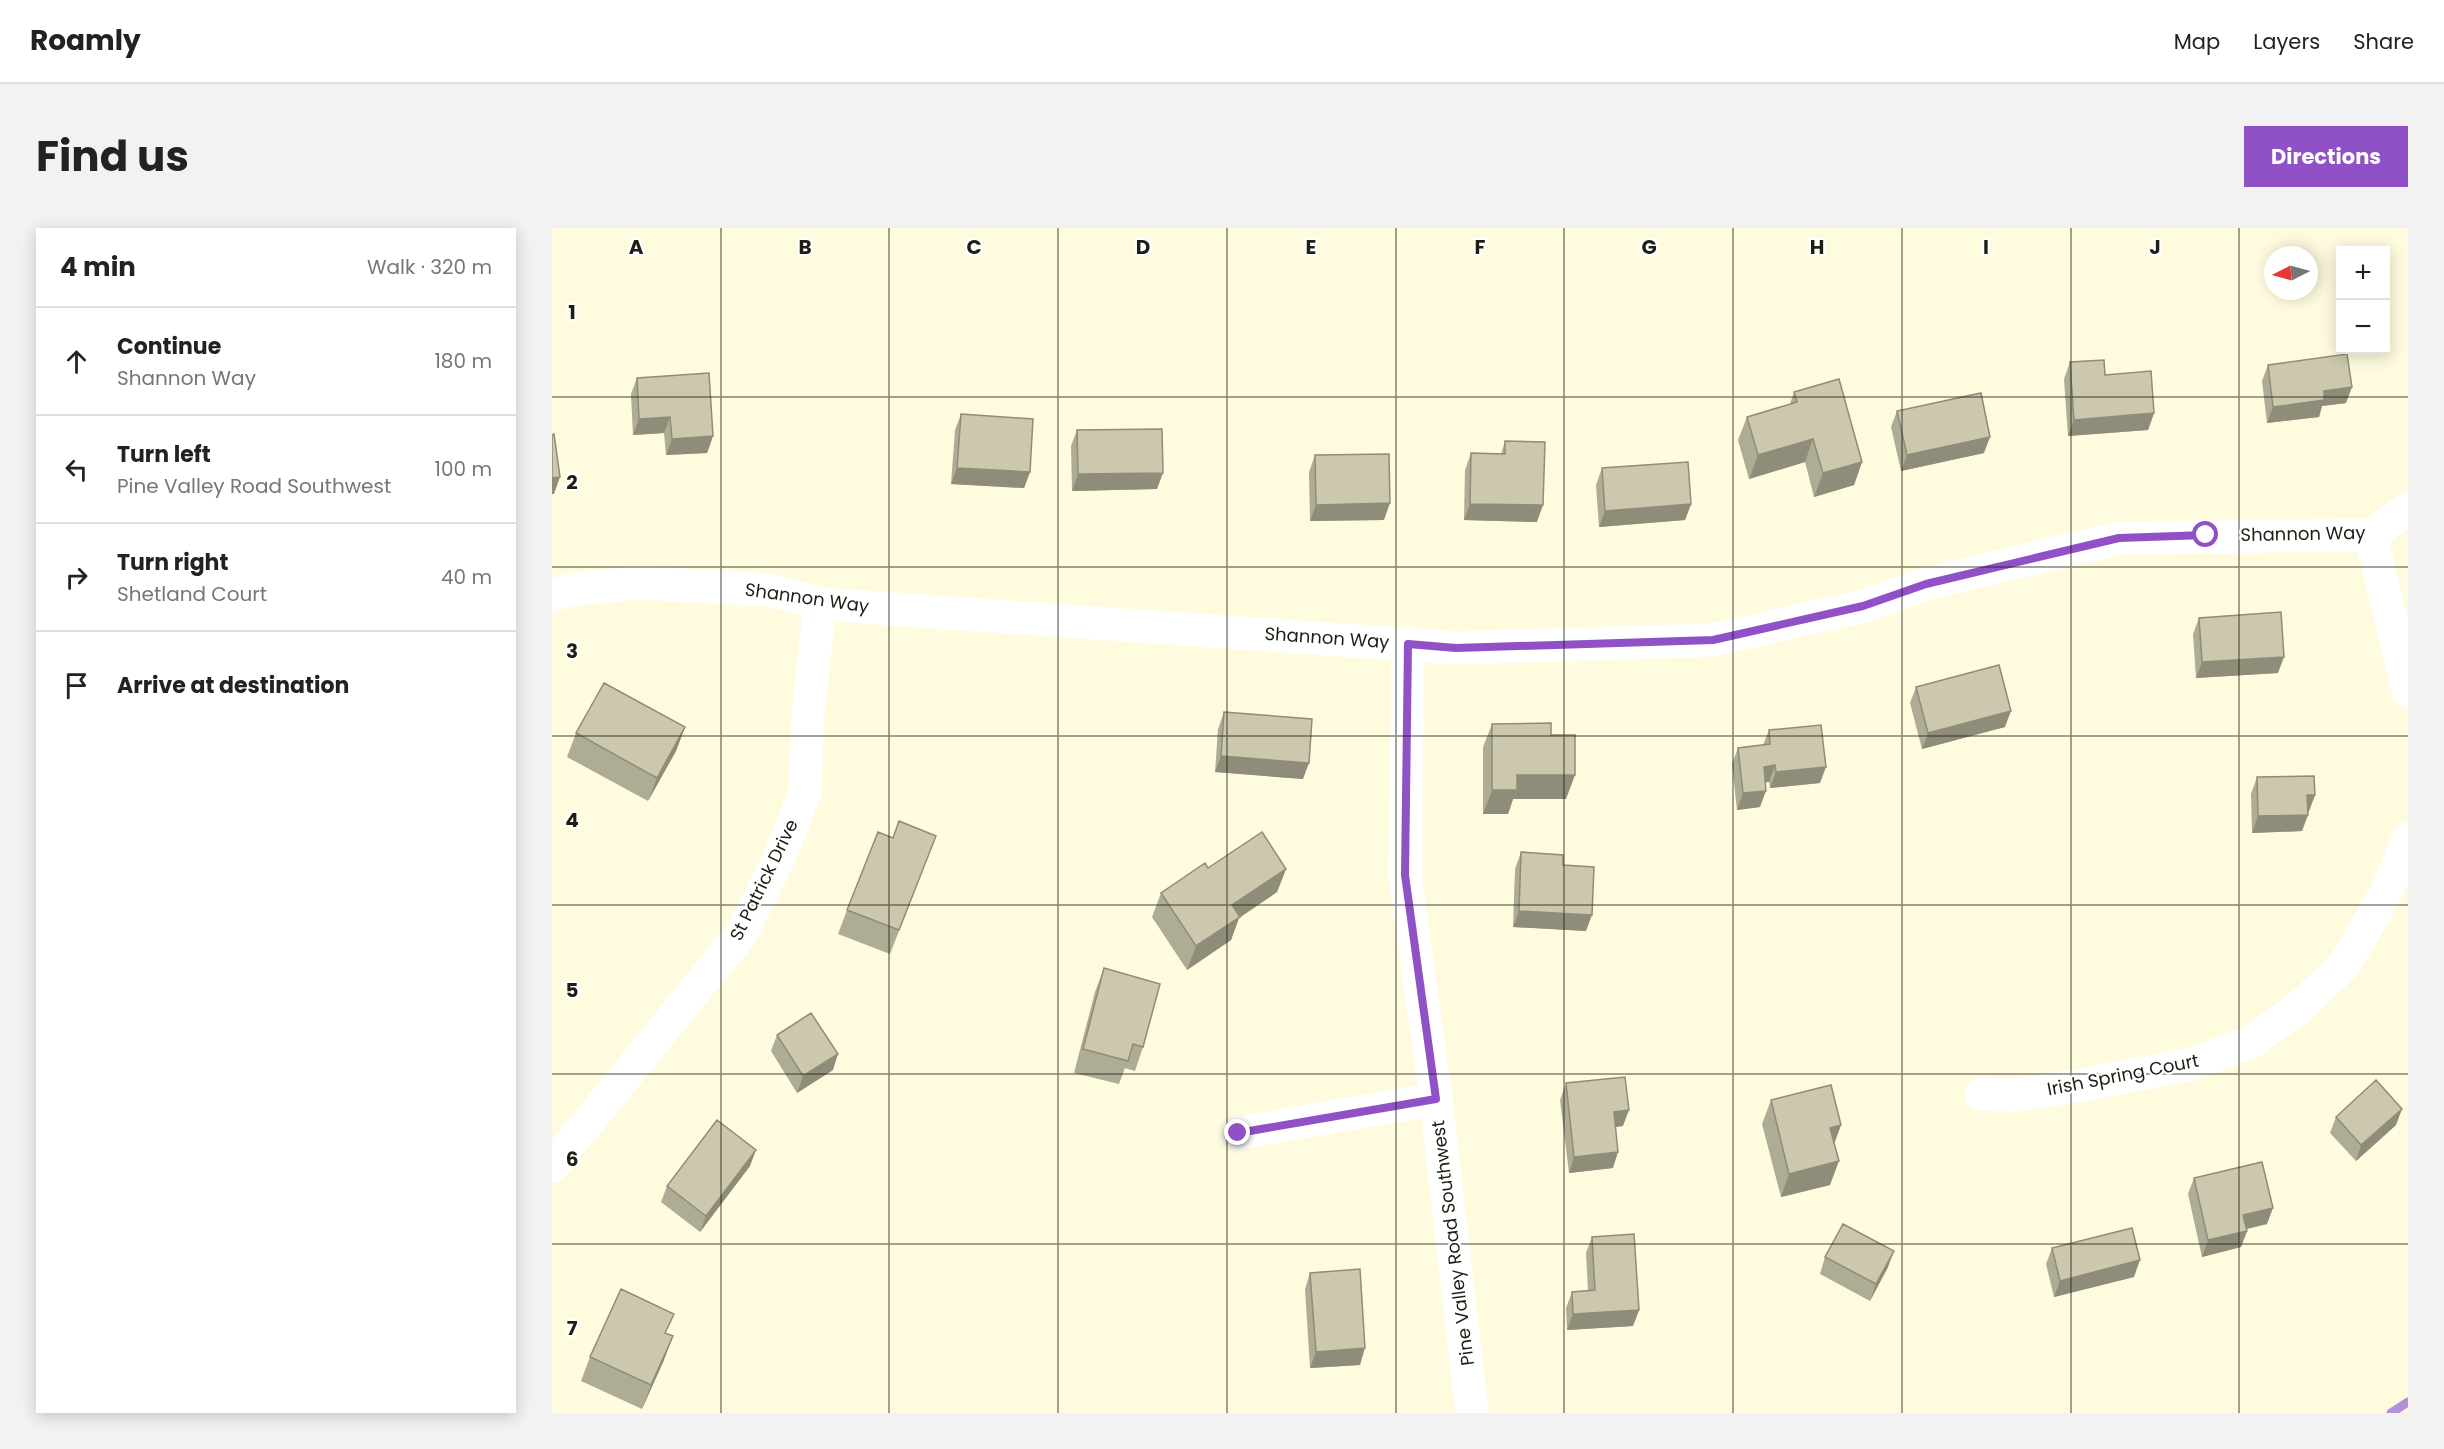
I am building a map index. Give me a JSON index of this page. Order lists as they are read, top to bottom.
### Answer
{
  "streets": {
    "street": [
      "Shannon Way",
      "St Patrick Drive",
      "Irish Spring Court",
      "Pine Valley Road Southwest"
    ]
  },
  "crossings": [
    ["Shannon Way", "St Patrick Drive"],
    ["Shannon Way", "Pine Valley Road Southwest"]
  ],
  "north": "left",
  "page": {
    "header": "Roamly",
    "nav": ["Map", "Layers", "Share"],
    "title": "Find us",
    "buttons": "Directions",
    "heading": ["4 min", "Walk · 320 m"],
    "map_buttons": ["+", "−"],
    "list": [
      ["Continue", "Shannon Way", "180 m"],
      ["Turn left", "Pine Valley Road Southwest", "100 m"],
      ["Turn right", "Shetland Court", "40 m"],
      "Arrive at destination"
    ]
  },
  "grid": {
    "columns": [
      "A",
      "B",
      "C",
      "D",
      "E",
      "F",
      "G",
      "H",
      "I",
      "J"
    ],
    "rows": [
      "1",
      "2",
      "3",
      "4",
      "5",
      "6",
      "7"
    ]
  }
}
